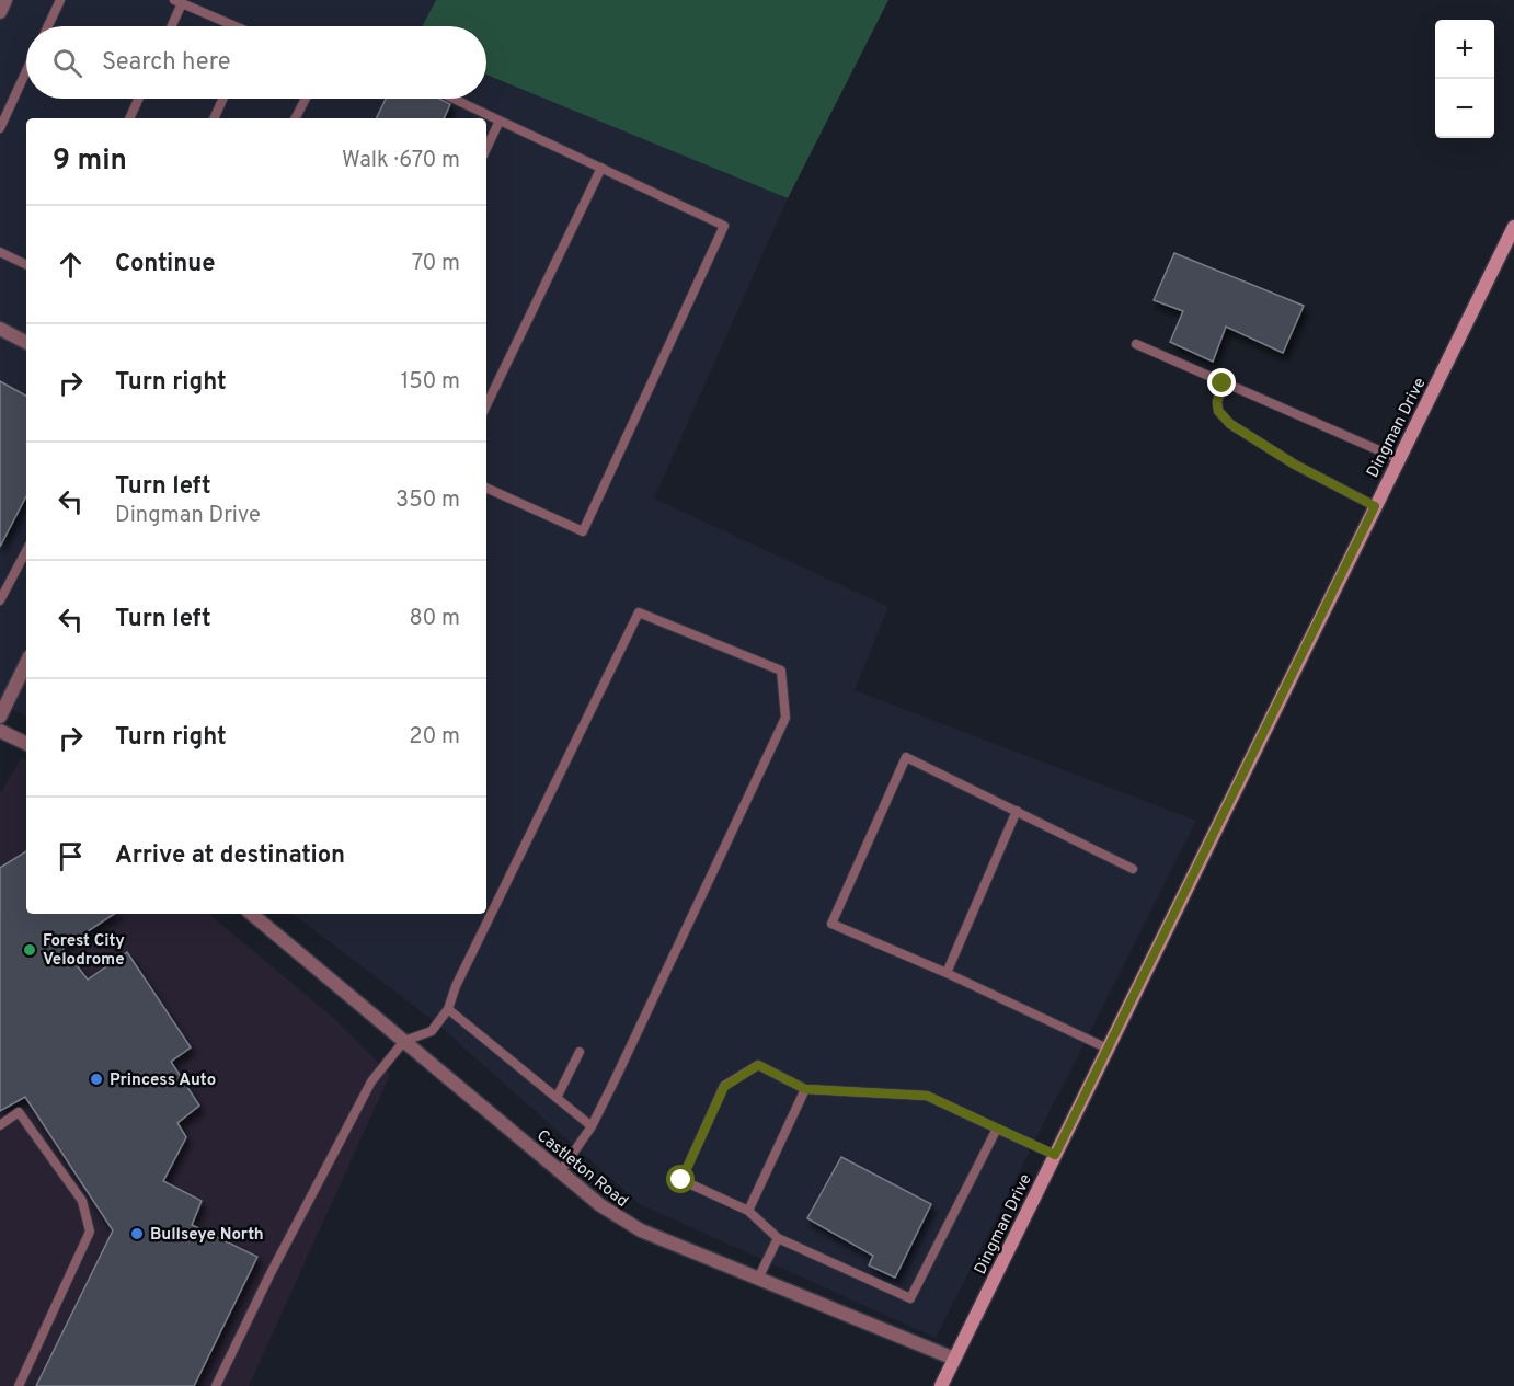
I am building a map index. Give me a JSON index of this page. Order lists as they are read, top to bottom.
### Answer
{
  "streets": {
    "main road": ["Dingman Drive"],
    "street": ["Castleton Road"]
  },
  "crossings": [
    ["Dingman Drive", "Castleton Road"]
  ],
  "places": ["Forest City Velodrome", "Princess Auto", "Bullseye North"],
  "page": {
    "map_buttons": ["+", "−"],
    "search": "Search here",
    "heading": ["9 min", "Walk · 670 m"],
    "list": [
      ["Continue", "70 m"],
      ["Turn right", "150 m"],
      ["Turn left", "Dingman Drive", "350 m"],
      ["Turn left", "80 m"],
      ["Turn right", "20 m"],
      "Arrive at destination"
    ]
  }
}
